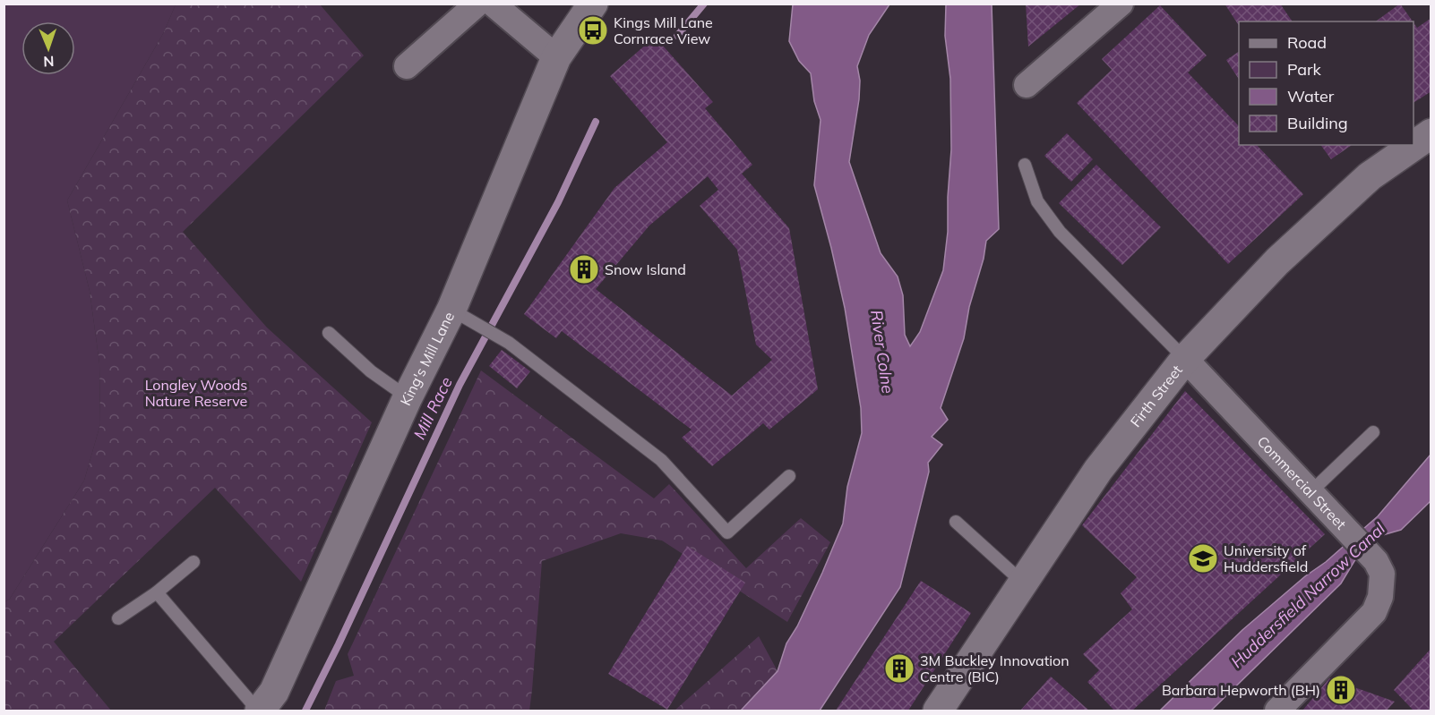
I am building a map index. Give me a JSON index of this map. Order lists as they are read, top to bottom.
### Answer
{
  "streets": {
    "street": ["King's Mill Lane", "Firth Street", "Commercial Street"]
  },
  "crossings": [
    ["Firth Street", "Commercial Street"]
  ],
  "water": ["River Colne", "Mill Race", "Huddersfield Narrow Canal"],
  "parks": ["Longley Woods Nature Reserve"],
  "places": {
    "bus stop": ["Kings Mill Lane Cornrace View"],
    "building": ["Snow Island", "3M Buckley Innovation Centre (BIC)", "Barbara Hepworth (BH)"],
    "school or university": ["University of Huddersfield"]
  },
  "legend": [
    "Road",
    "Park",
    "Water",
    "Building"
  ],
  "north": "bottom"
}
